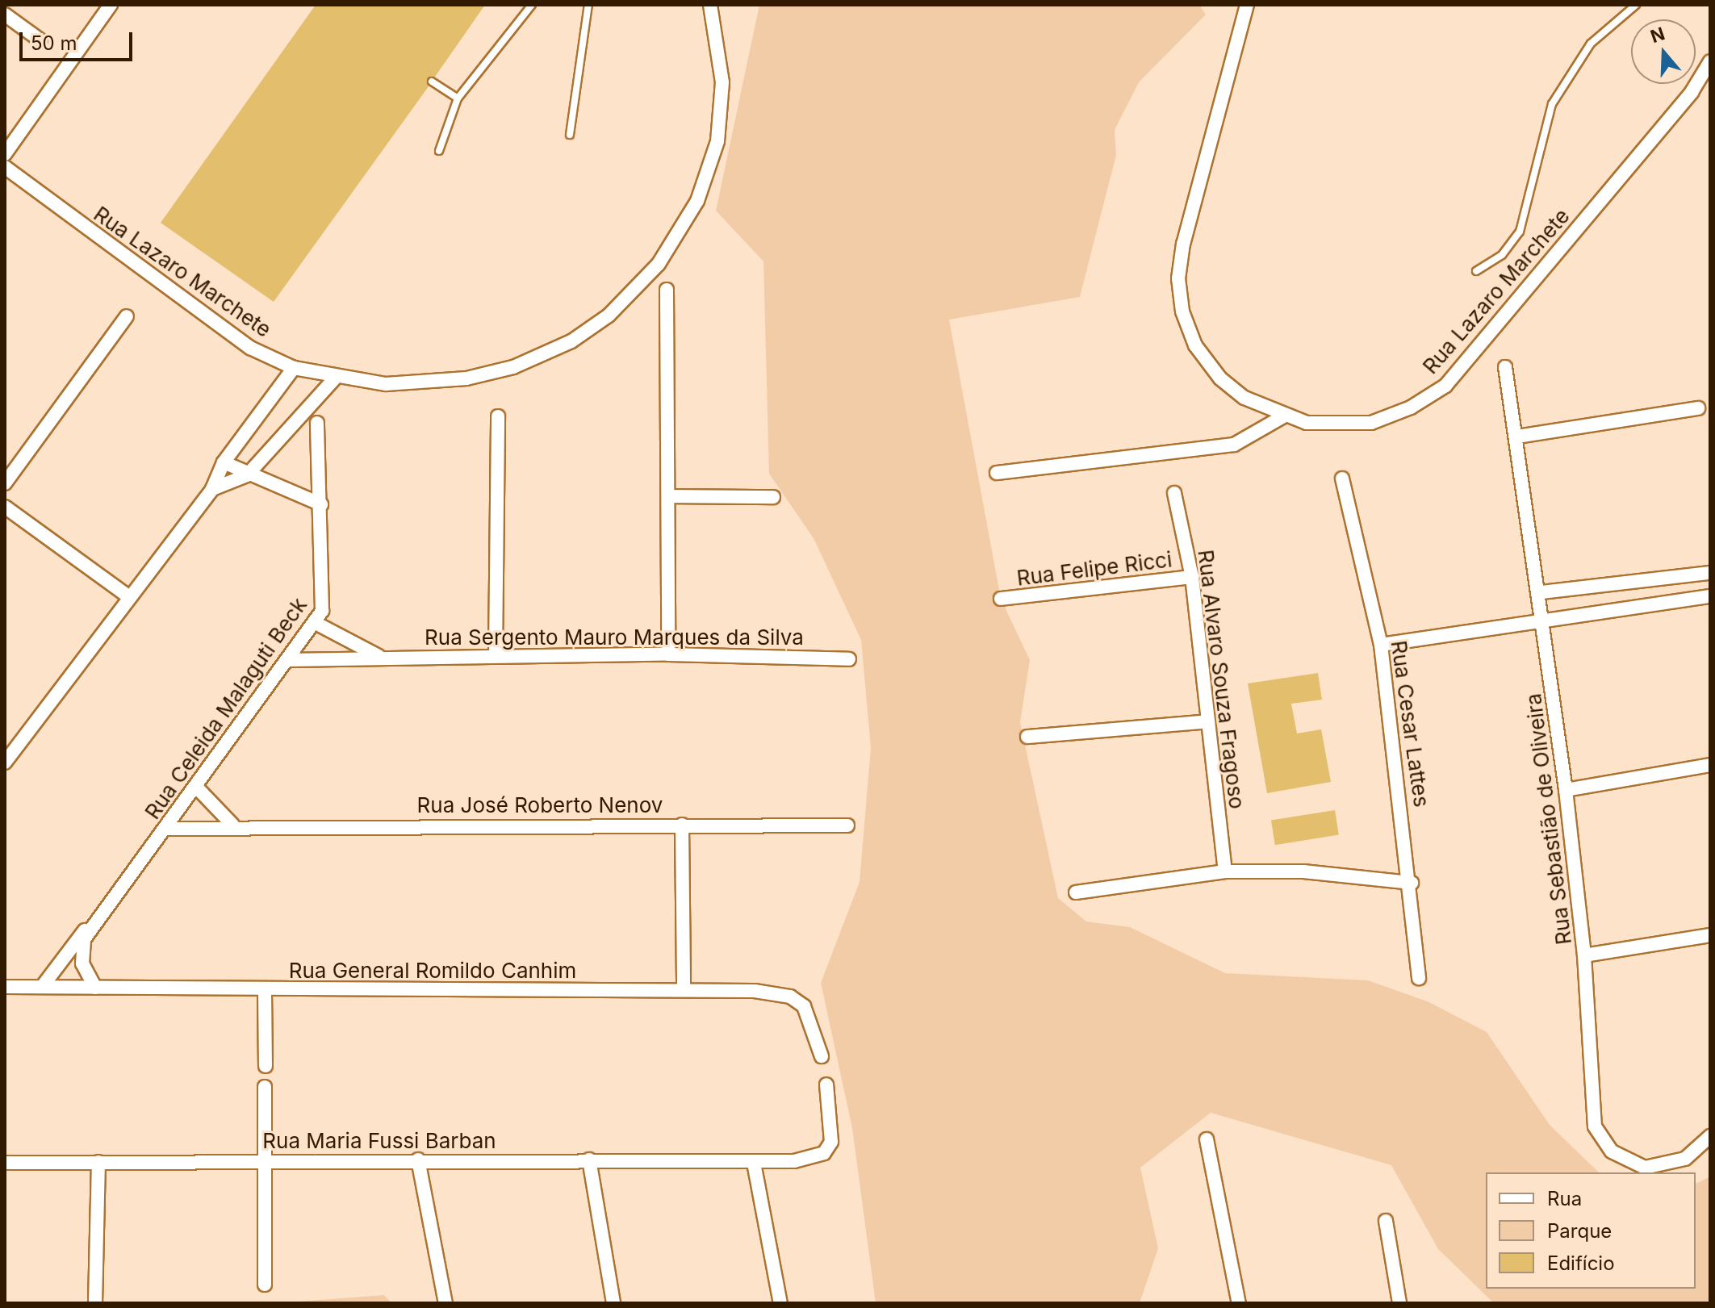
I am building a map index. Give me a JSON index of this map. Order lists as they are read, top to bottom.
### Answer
{
  "streets": {
    "street": [
      "Rua Lazaro Marchete",
      "Rua Felipe Ricci",
      "Rua Sergento Mauro Marques da Silva",
      "Rua Alvaro Souza Fragoso",
      "Rua Celeida Malaguti Beck",
      "Rua Cesar Lattes",
      "Rua José Roberto Nenov",
      "Rua Sebastião de Oliveira",
      "Rua General Romildo Canhim",
      "Rua Maria Fussi Barban"
    ]
  },
  "crossings": [
    ["Rua Felipe Ricci", "Rua Alvaro Souza Fragoso"],
    ["Rua Sergento Mauro Marques da Silva", "Rua Celeida Malaguti Beck"],
    ["Rua Celeida Malaguti Beck", "Rua José Roberto Nenov"],
    ["Rua Celeida Malaguti Beck", "Rua General Romildo Canhim"]
  ],
  "legend": ["Rua", "Parque", "Edifício"],
  "scale_bar": "50 m",
  "north": "top"
}
